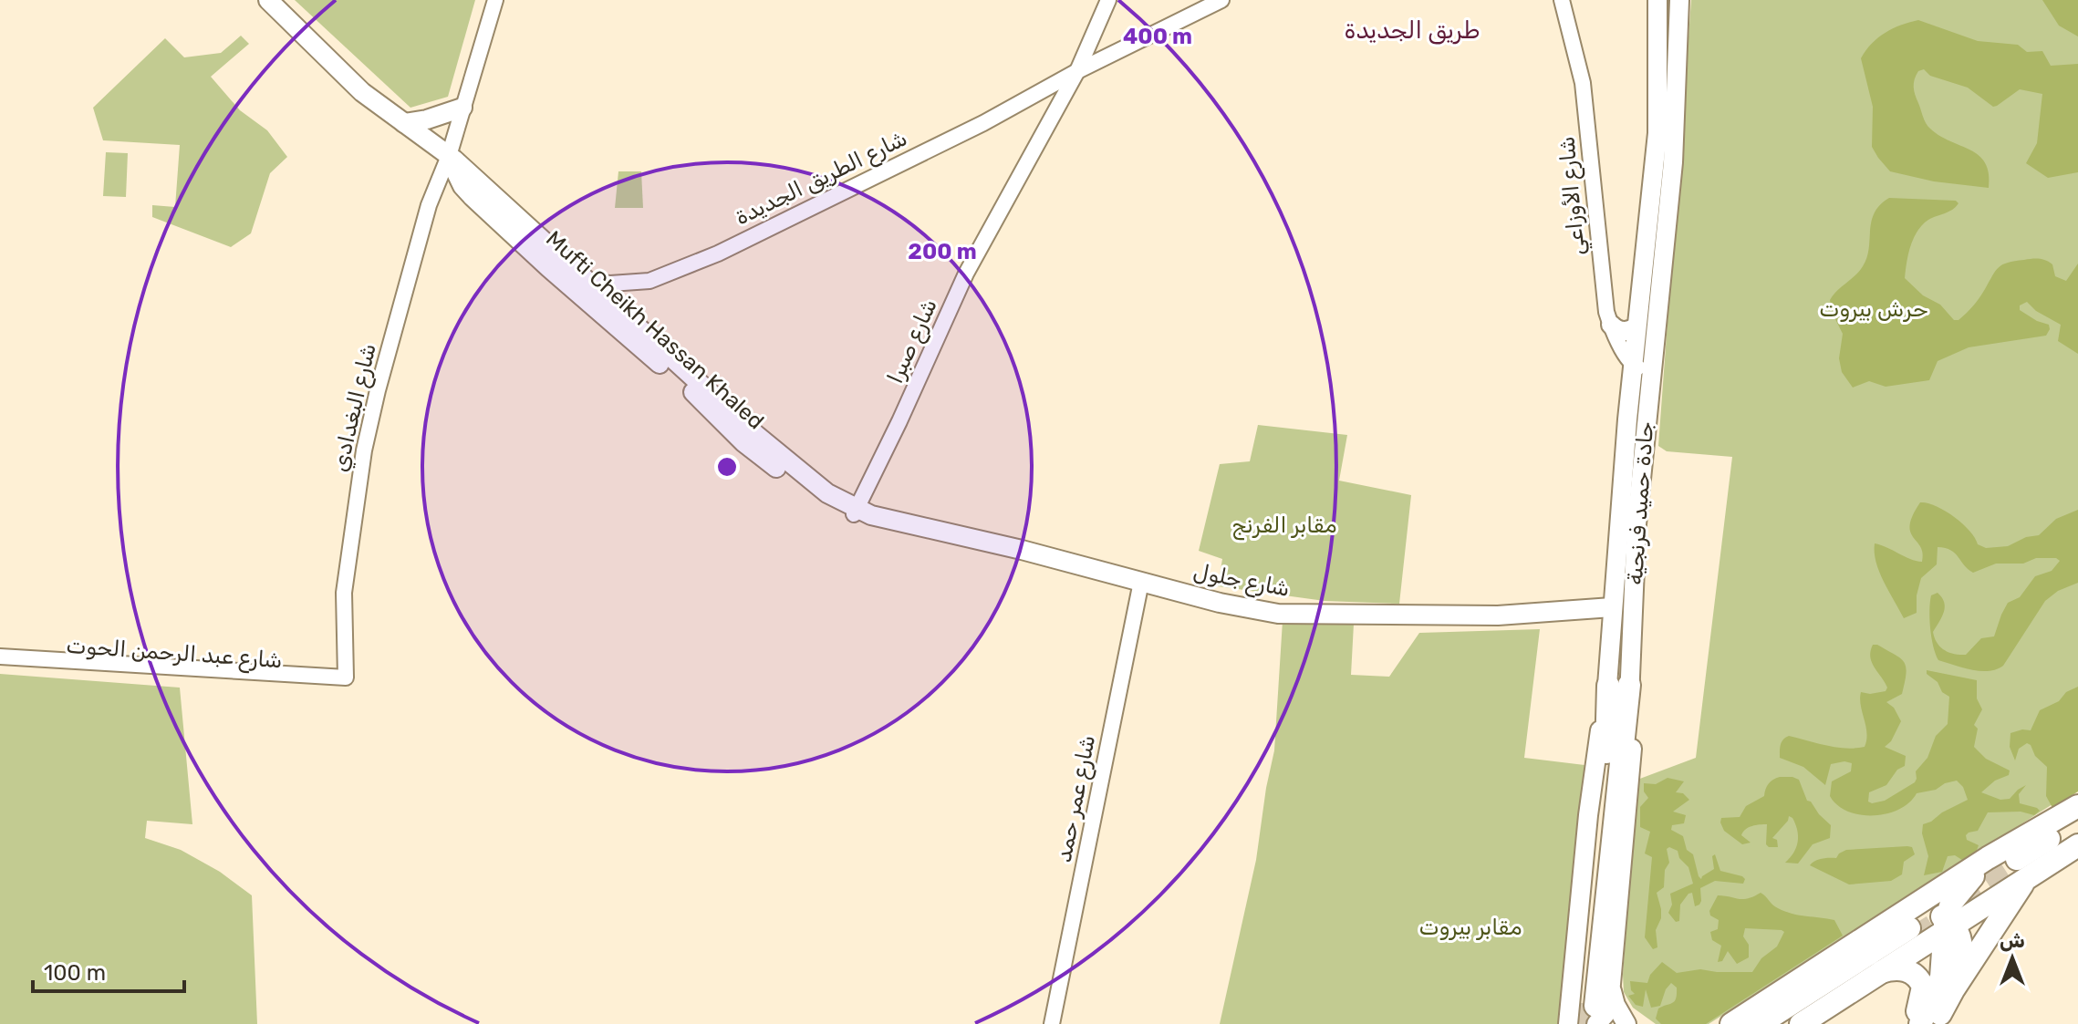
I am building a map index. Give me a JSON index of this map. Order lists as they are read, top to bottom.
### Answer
{
  "streets": {
    "highway": ["جادة حميد فرنجية"],
    "main road": ["Mufti Cheikh Hassan Khaled", "شارع جلول"],
    "street": [
      "شارع الطريق الجديدة",
      "شارع الأوزاعي",
      "شارع صبرا",
      "شارع البغدادي",
      "شارع عبد الرحمن الحوت",
      "شارع عمر حمد"
    ]
  },
  "crossings": [
    ["شارع الطريق الجديدة", "Mufti Cheikh Hassan Khaled"],
    ["شارع الطريق الجديدة", "شارع صبرا"],
    ["شارع الأوزاعي", "جادة حميد فرنجية"],
    ["Mufti Cheikh Hassan Khaled", "شارع صبرا"],
    ["Mufti Cheikh Hassan Khaled", "شارع البغدادي"],
    ["Mufti Cheikh Hassan Khaled", "شارع جلول"],
    ["شارع صبرا", "شارع جلول"],
    ["شارع البغدادي", "شارع عبد الرحمن الحوت"],
    ["جادة حميد فرنجية", "شارع جلول"],
    ["شارع جلول", "شارع عمر حمد"]
  ],
  "districts": ["طريق الجديدة"],
  "parks": ["حرش بيروت", "مقابر الفرنج", "مقابر بيروت"],
  "scale_bar": "100 m",
  "north": "top",
  "rings": ["400 m", "200 m"]
}
